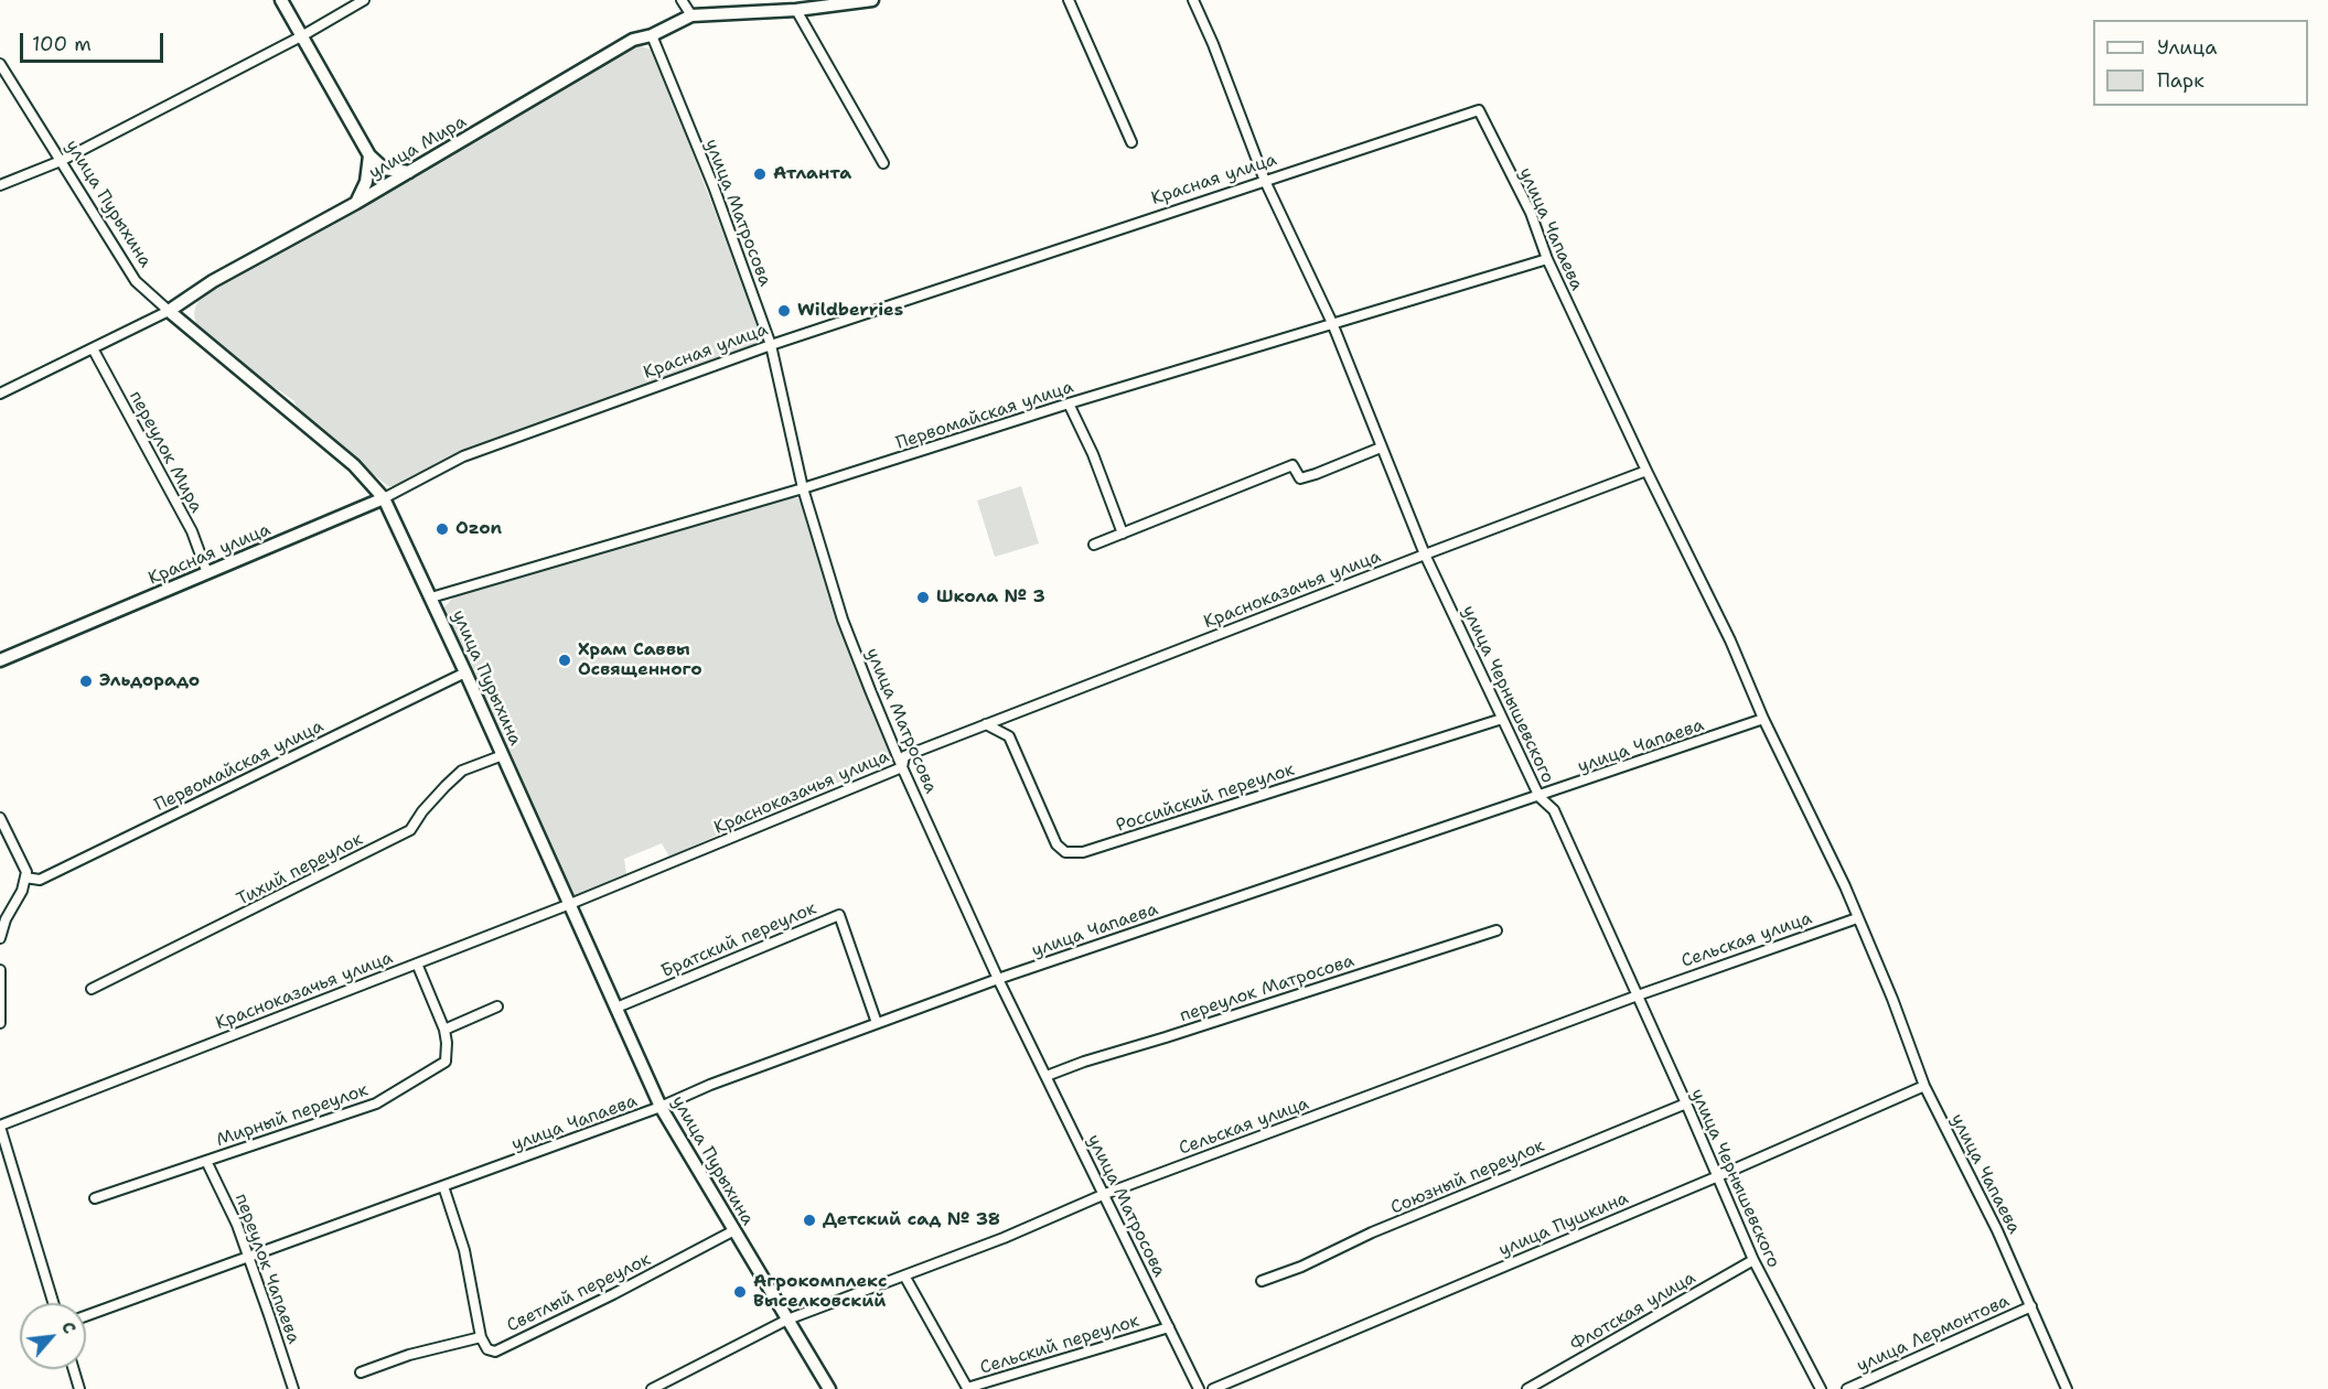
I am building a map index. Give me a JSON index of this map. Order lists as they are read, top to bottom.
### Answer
{
  "streets": {
    "street": [
      "улица Мира",
      "Красная улица",
      "улица Пурыхина",
      "улица Матросова",
      "улица Чапаева",
      "Первомайская улица",
      "переулок Мира",
      "Красноказачья улица",
      "улица Чернышевского",
      "Российский переулок",
      "Тихий переулок",
      "Братский переулок",
      "Сельская улица",
      "переулок Матросова",
      "Мирный переулок",
      "Союзный переулок",
      "улица Пушкина",
      "переулок Чапаева",
      "Светлый переулок",
      "Флотская улица",
      "улица Лермонтова",
      "Сельский переулок"
    ]
  },
  "crossings": [
    ["улица Мира", "улица Пурыхина"],
    ["улица Мира", "улица Матросова"],
    ["улица Мира", "переулок Мира"],
    ["Красная улица", "улица Пурыхина"],
    ["Красная улица", "улица Матросова"],
    ["Красная улица", "улица Чапаева"],
    ["Красная улица", "переулок Мира"],
    ["Красная улица", "улица Чернышевского"],
    ["улица Пурыхина", "улица Чапаева"],
    ["улица Пурыхина", "Первомайская улица"],
    ["улица Пурыхина", "Красноказачья улица"],
    ["улица Пурыхина", "Тихий переулок"],
    ["улица Пурыхина", "Братский переулок"],
    ["улица Пурыхина", "Сельская улица"],
    ["улица Пурыхина", "Светлый переулок"],
    ["улица Матросова", "улица Чапаева"],
    ["улица Матросова", "Первомайская улица"],
    ["улица Матросова", "Красноказачья улица"],
    ["улица Матросова", "Сельская улица"],
    ["улица Матросова", "переулок Матросова"],
    ["улица Матросова", "Сельский переулок"],
    ["улица Чапаева", "Первомайская улица"],
    ["улица Чапаева", "Красноказачья улица"],
    ["улица Чапаева", "улица Чернышевского"],
    ["улица Чапаева", "Братский переулок"],
    ["улица Чапаева", "Сельская улица"],
    ["улица Чапаева", "улица Пушкина"],
    ["улица Чапаева", "переулок Чапаева"],
    ["улица Чапаева", "улица Лермонтова"],
    ["Первомайская улица", "улица Чернышевского"],
    ["Красноказачья улица", "улица Чернышевского"],
    ["Красноказачья улица", "Российский переулок"],
    ["улица Чернышевского", "Российский переулок"],
    ["улица Чернышевского", "Сельская улица"],
    ["улица Чернышевского", "Союзный переулок"],
    ["улица Чернышевского", "улица Пушкина"],
    ["улица Чернышевского", "Флотская улица"],
    ["Сельская улица", "Сельский переулок"],
    ["Мирный переулок", "переулок Чапаева"]
  ],
  "places": [
    "Атланта",
    "Wildberries",
    "Ozon",
    "Школа № 3",
    "Храм Саввы Освященного",
    "Эльдорадо",
    "Детский сад № 38",
    "Агрокомплекс Выселковский"
  ],
  "legend": ["Улица", "Парк"],
  "scale_bar": "100 m",
  "north": "top right"
}
